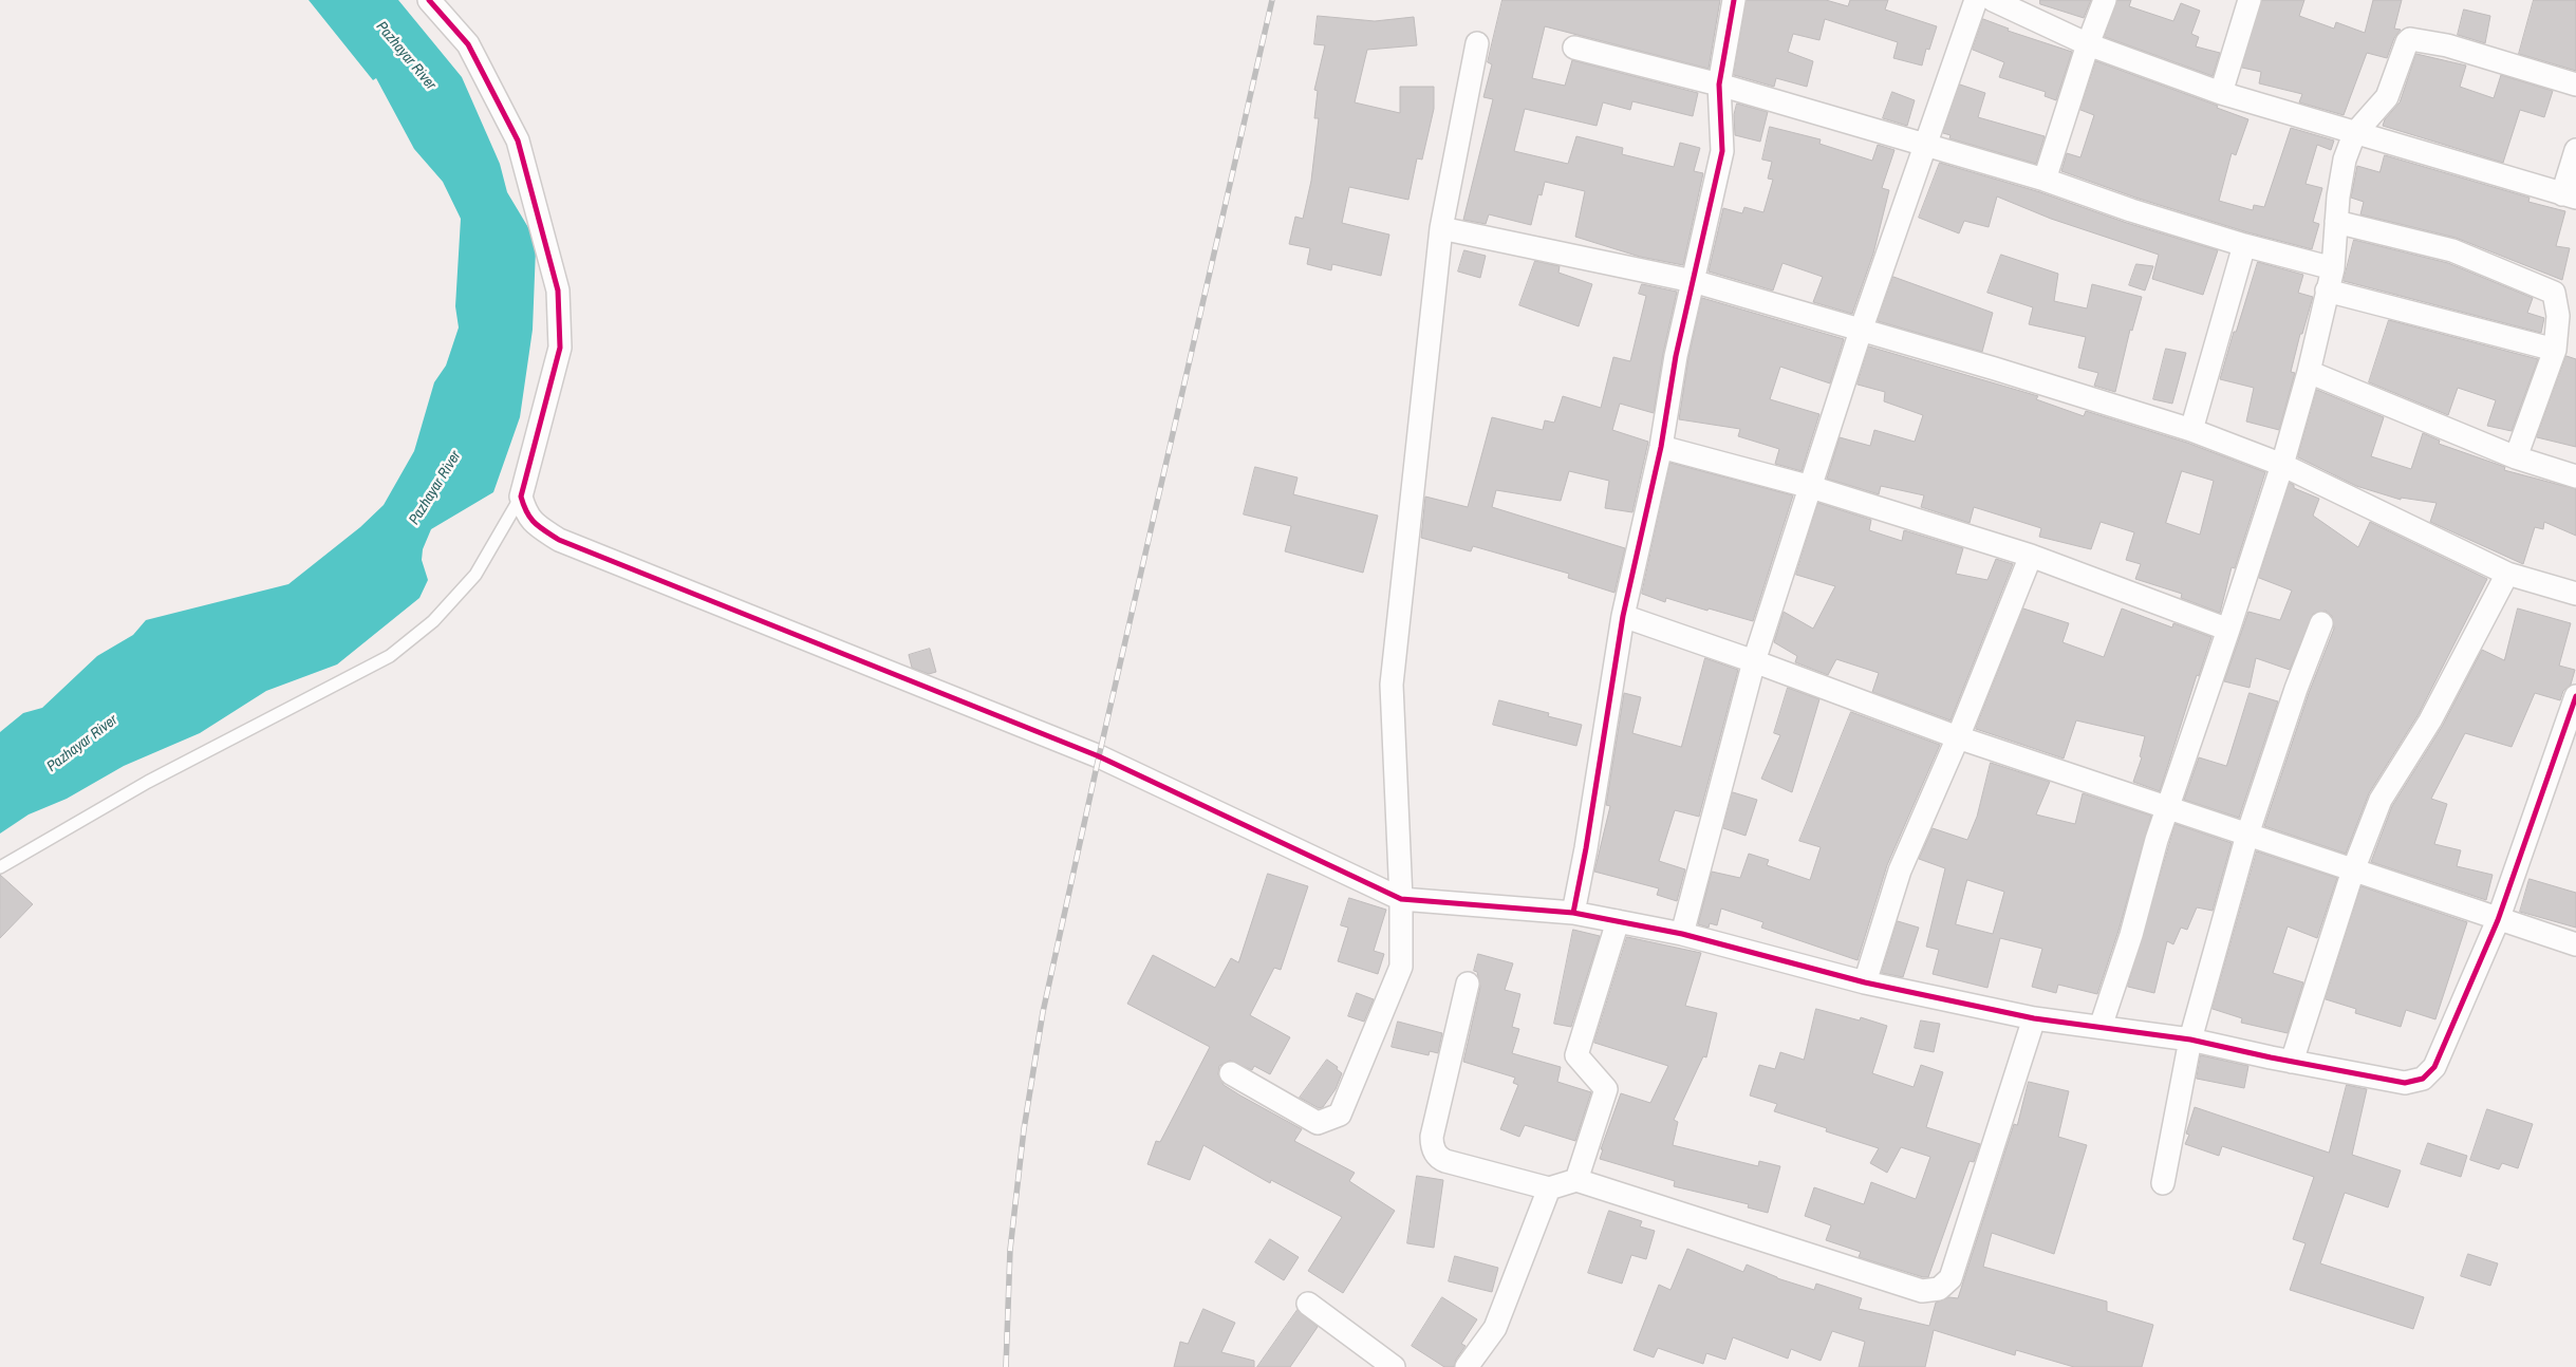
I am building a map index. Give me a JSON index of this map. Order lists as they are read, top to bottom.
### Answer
{
  "water": ["Pazhayar River"]
}
